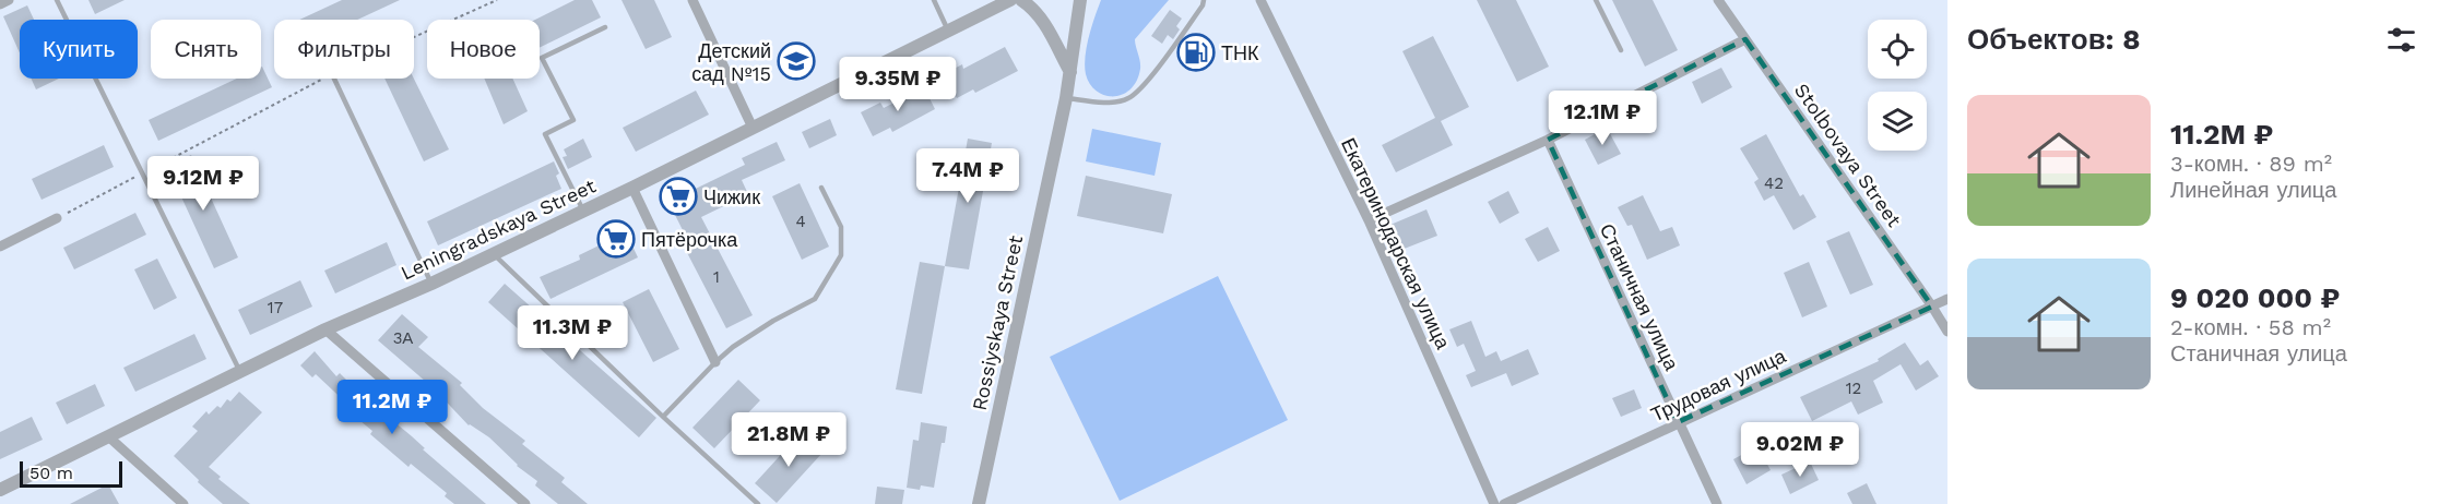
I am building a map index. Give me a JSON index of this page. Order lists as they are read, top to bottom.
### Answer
{
  "streets": {
    "street": [
      "Stolbovaya Street",
      "Leningradskaya Street",
      "Екатеринодарская улица",
      "Станичная улица",
      "Rossiyskaya Street",
      "Трудовая улица"
    ]
  },
  "crossings": [
    ["Stolbovaya Street", "Трудовая улица"],
    ["Станичная улица", "Трудовая улица"]
  ],
  "places": {
    "fuel station": ["ТНК"],
    "school or university": ["Детский сад №15"],
    "supermarket": ["Чижик", "Пятёрочка"]
  },
  "house_numbers": [
    "42",
    "4",
    "1",
    "17",
    "3А",
    "12"
  ],
  "scale_bar": "50 m",
  "page": {
    "heading": "Объектов: 8",
    "chip": [
      "Купить",
      "Снять",
      "Фильтры",
      "Новое"
    ],
    "price": [
      "9.35M ₽",
      "12.1M ₽",
      "7.4M ₽",
      "9.12M ₽",
      "11.3M ₽",
      "11.2M ₽",
      "21.8M ₽",
      "9.02M ₽"
    ],
    "list": [
      {
        "name": "11.2M ₽",
        "note": "3-комн. · 89 m² · Линейная улица"
      },
      {
        "name": "9 020 000 ₽",
        "note": "2-комн. · 58 m² · Станичная улица"
      }
    ],
    "scale": "50 m"
  }
}
